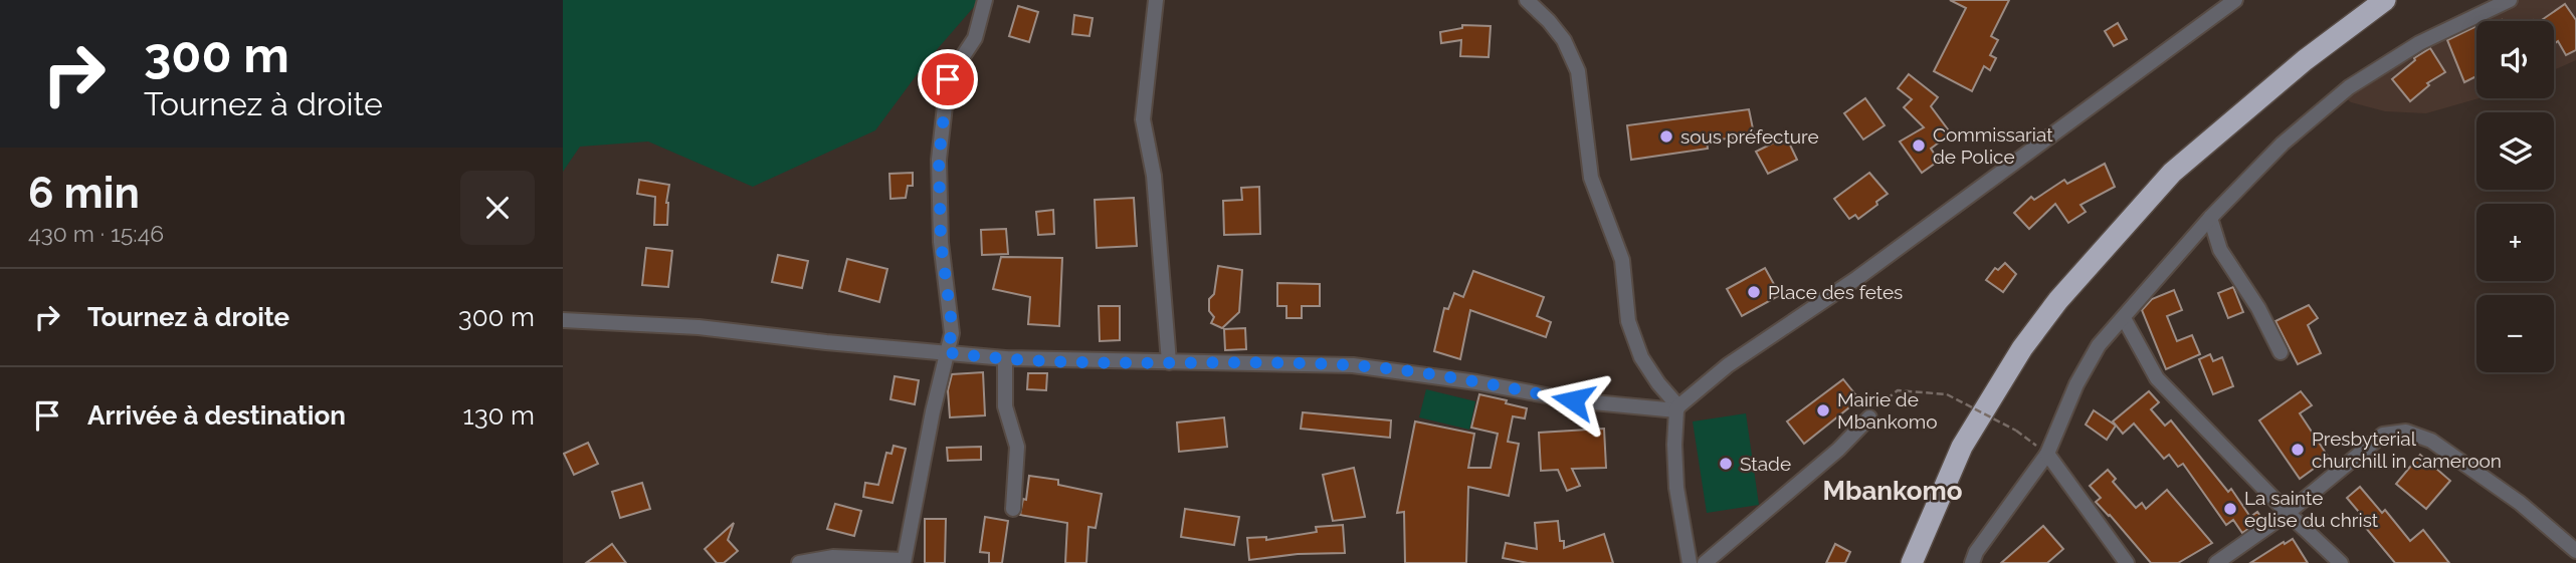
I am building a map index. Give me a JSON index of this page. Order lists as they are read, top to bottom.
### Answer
{
  "districts": ["Mbankomo"],
  "places": [
    "sous préfecture",
    "Commissariat de Police",
    "Place des fetes",
    "Mairie de Mbankomo",
    "Presbyterial churchill in cameroon",
    "Stade",
    "La sainte eglise du christ"
  ],
  "page": {
    "turn": ["300 m", "Tournez à droite"],
    "map_buttons": ["+", "−"],
    "heading": ["6 min", "430 m · 15:46"],
    "list": [
      {
        "name": "Tournez à droite",
        "value": "300 m"
      },
      {
        "name": "Arrivée à destination",
        "value": "130 m"
      }
    ]
  }
}
